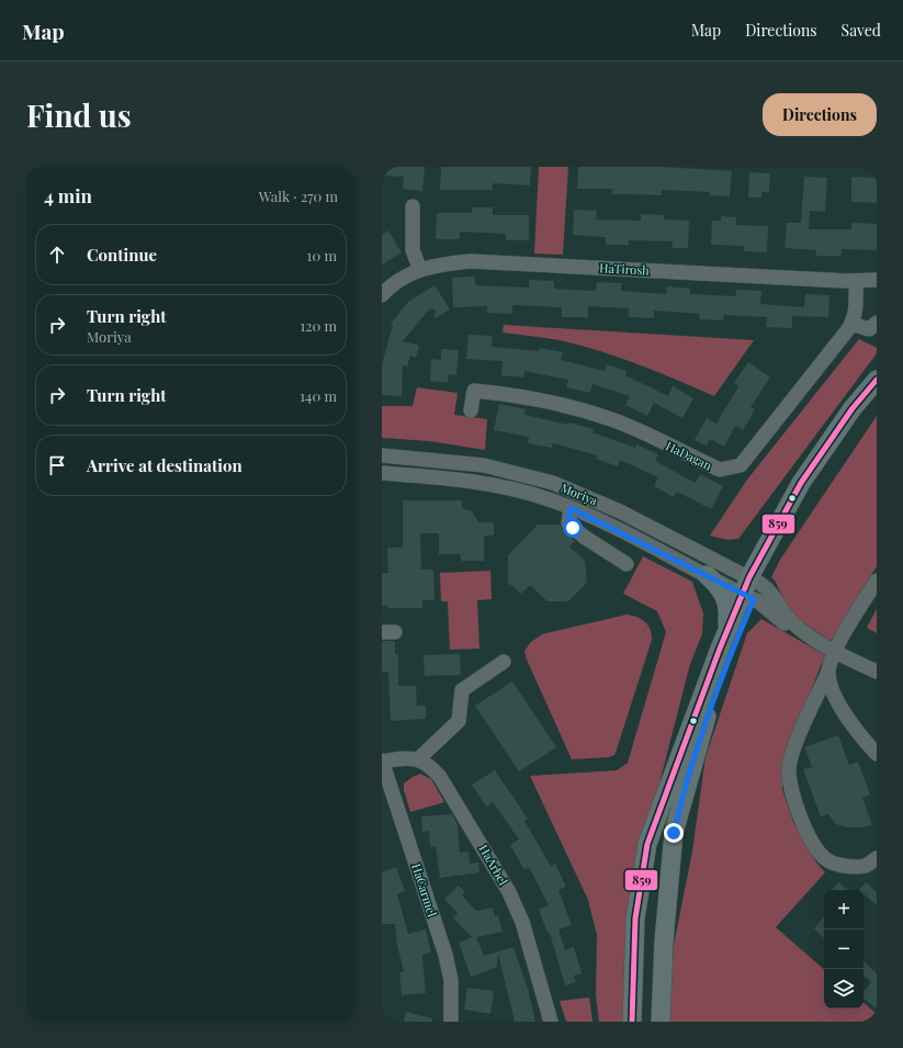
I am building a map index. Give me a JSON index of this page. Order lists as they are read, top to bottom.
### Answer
{
  "streets": {
    "street": [
      "HaTirosh",
      "HaDagan",
      "Moriya",
      "HaArbel",
      "HaCarmel"
    ]
  },
  "crossings": [
    ["HaTirosh", "HaDagan"]
  ],
  "lines": ["transit line 859"],
  "page": {
    "header": "Map",
    "nav": ["Map", "Directions", "Saved"],
    "buttons": "Directions",
    "title": "Find us",
    "heading": ["4 min", "Walk · 270 m"],
    "list": [
      ["Continue", "10 m"],
      ["Turn right", "Moriya", "120 m"],
      ["Turn right", "140 m"],
      "Arrive at destination"
    ],
    "map_buttons": ["+", "−"]
  }
}
